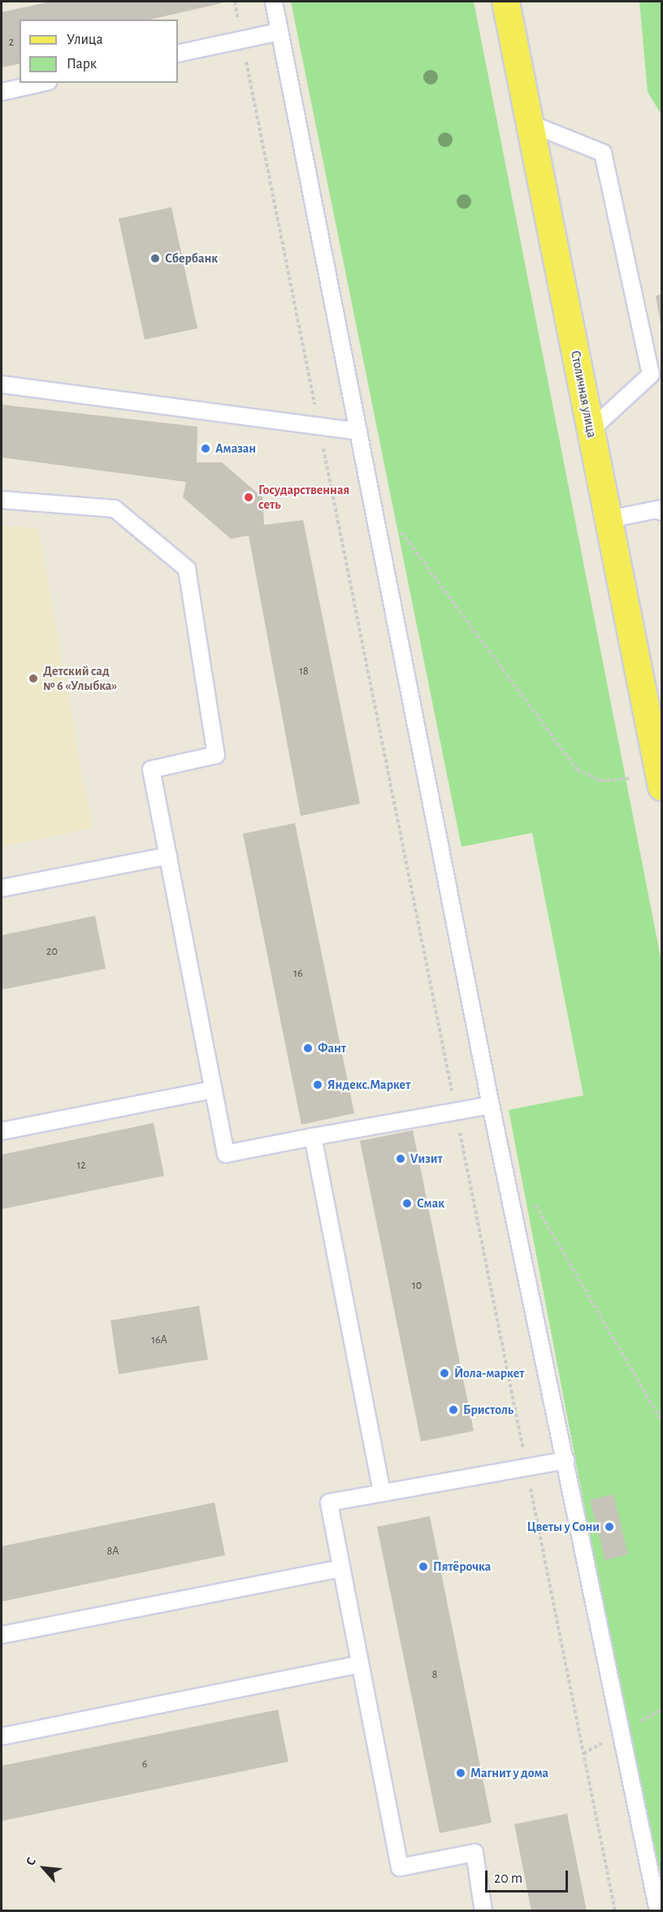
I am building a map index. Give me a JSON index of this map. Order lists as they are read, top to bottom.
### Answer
{
  "streets": {
    "main road": ["Столичная улица"]
  },
  "places": [
    "Сбербанк",
    "Амазан",
    "Государственная сеть",
    "Детский сад № 6 «Улыбка»",
    "Фант",
    "Яндекс.Маркет",
    "Vизит",
    "Смак",
    "Йола-маркет",
    "Бристоль",
    "Цветы у Сони",
    "Пятёрочка",
    "Магнит у дома"
  ],
  "house_numbers": [
    "2",
    "18",
    "20",
    "16",
    "12",
    "10",
    "16А",
    "8А",
    "8",
    "6"
  ],
  "legend": ["Улица", "Парк"],
  "scale_bar": "20 m",
  "north": "top left"
}
